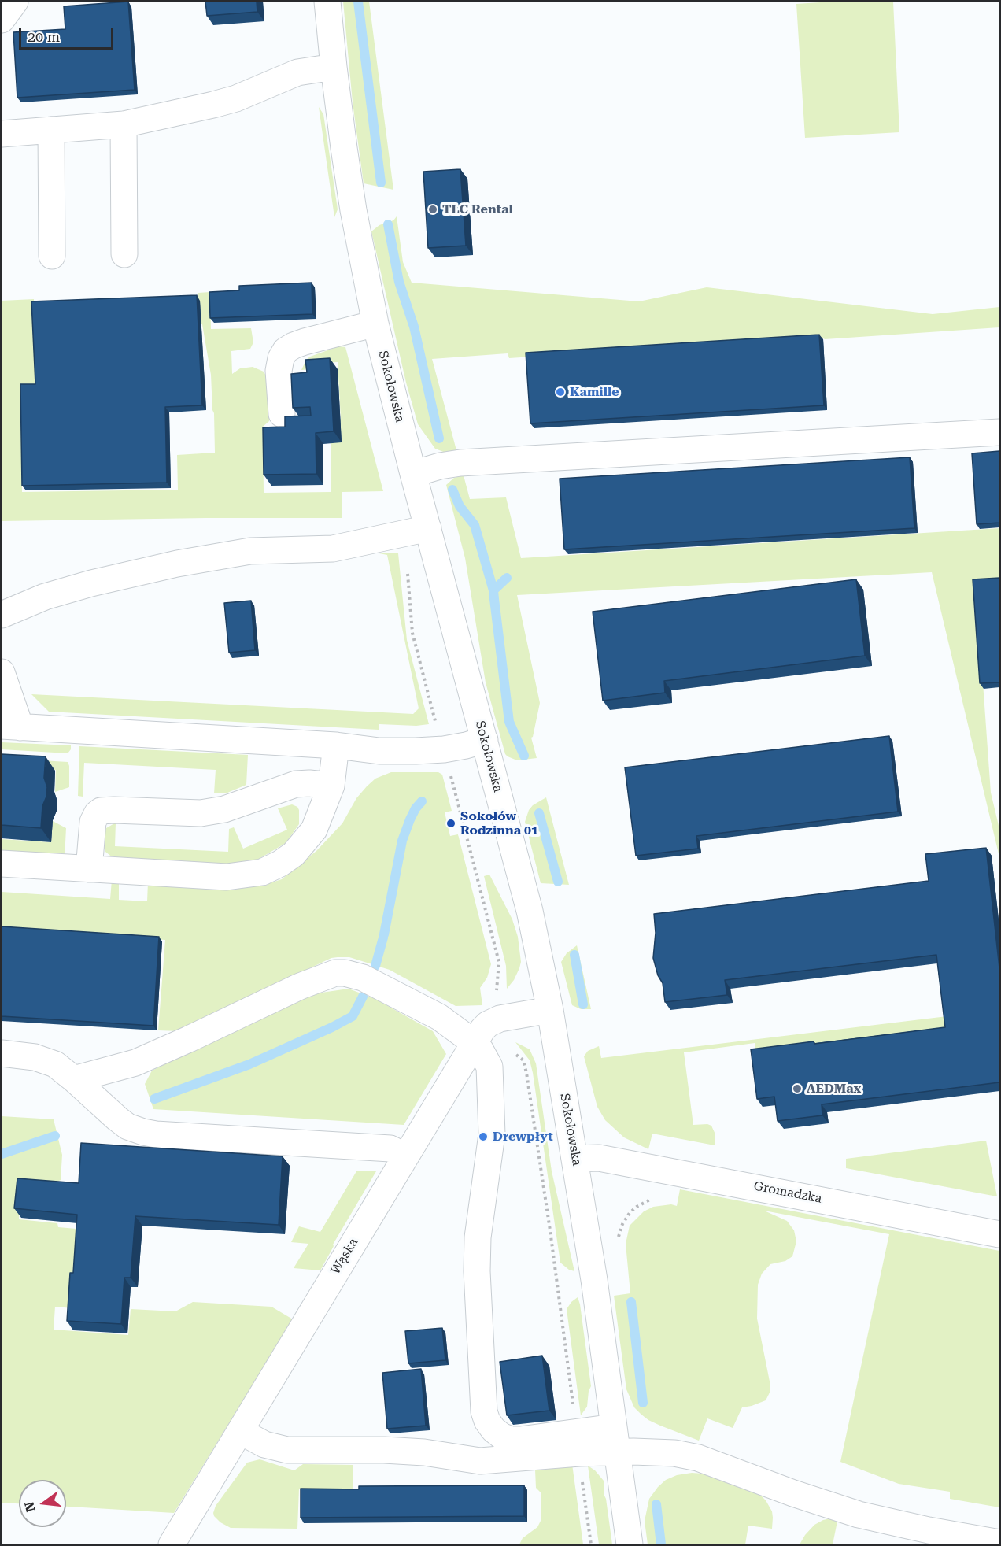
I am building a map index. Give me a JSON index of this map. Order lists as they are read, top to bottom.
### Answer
{
  "streets": {
    "street": ["Sokołowska", "Gromadzka", "Wąska"]
  },
  "crossings": [
    ["Sokołowska", "Gromadzka"],
    ["Sokołowska", "Wąska"]
  ],
  "places": [
    "TLC Rental",
    "Kamille",
    "Sokołów Rodzinna 01",
    "AEDMax",
    "Drewpłyt"
  ],
  "scale_bar": "20 m",
  "north": "left"
}
